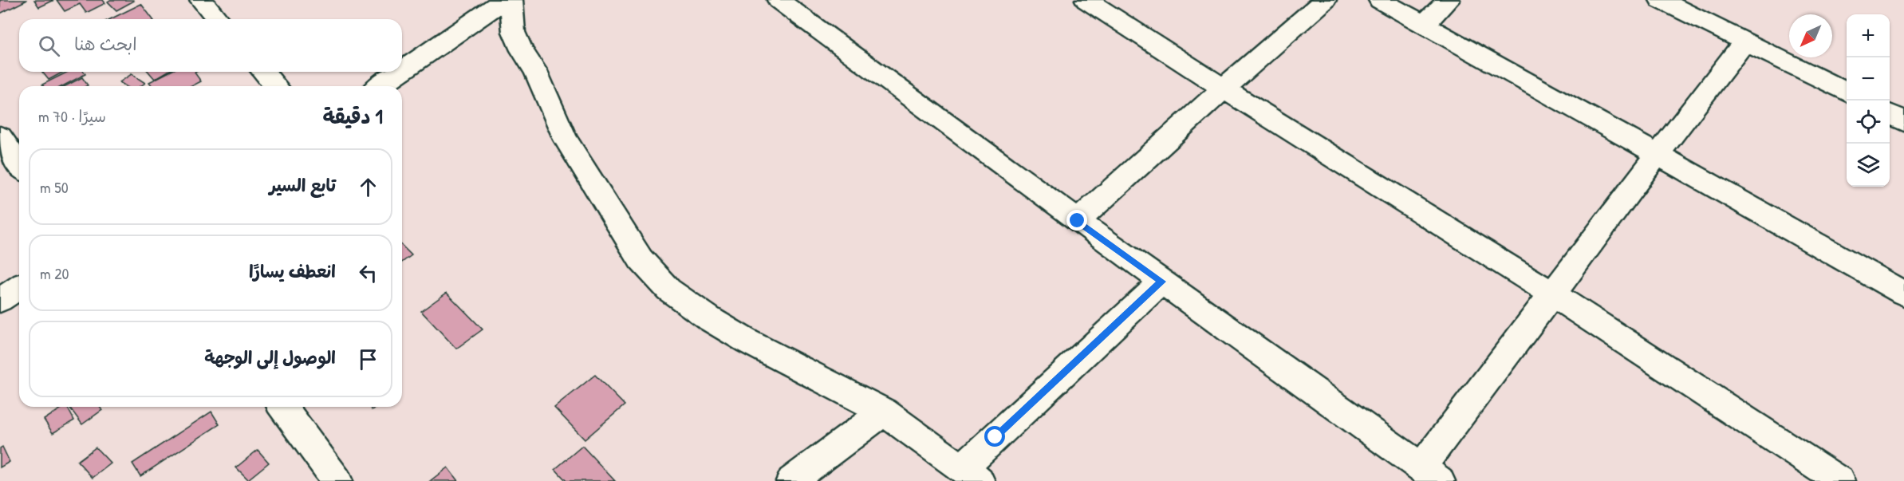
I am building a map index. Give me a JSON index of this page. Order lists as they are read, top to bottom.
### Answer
{
  "north": "bottom left",
  "page": {
    "map_buttons": ["+", "−"],
    "search": "ابحث هنا",
    "heading": ["1 دقيقة", "سيرًا · 70 m"],
    "list": [
      ["تابع السير", "50 m"],
      ["انعطف يسارًا", "20 m"],
      "الوصول إلى الوجهة"
    ]
  }
}
